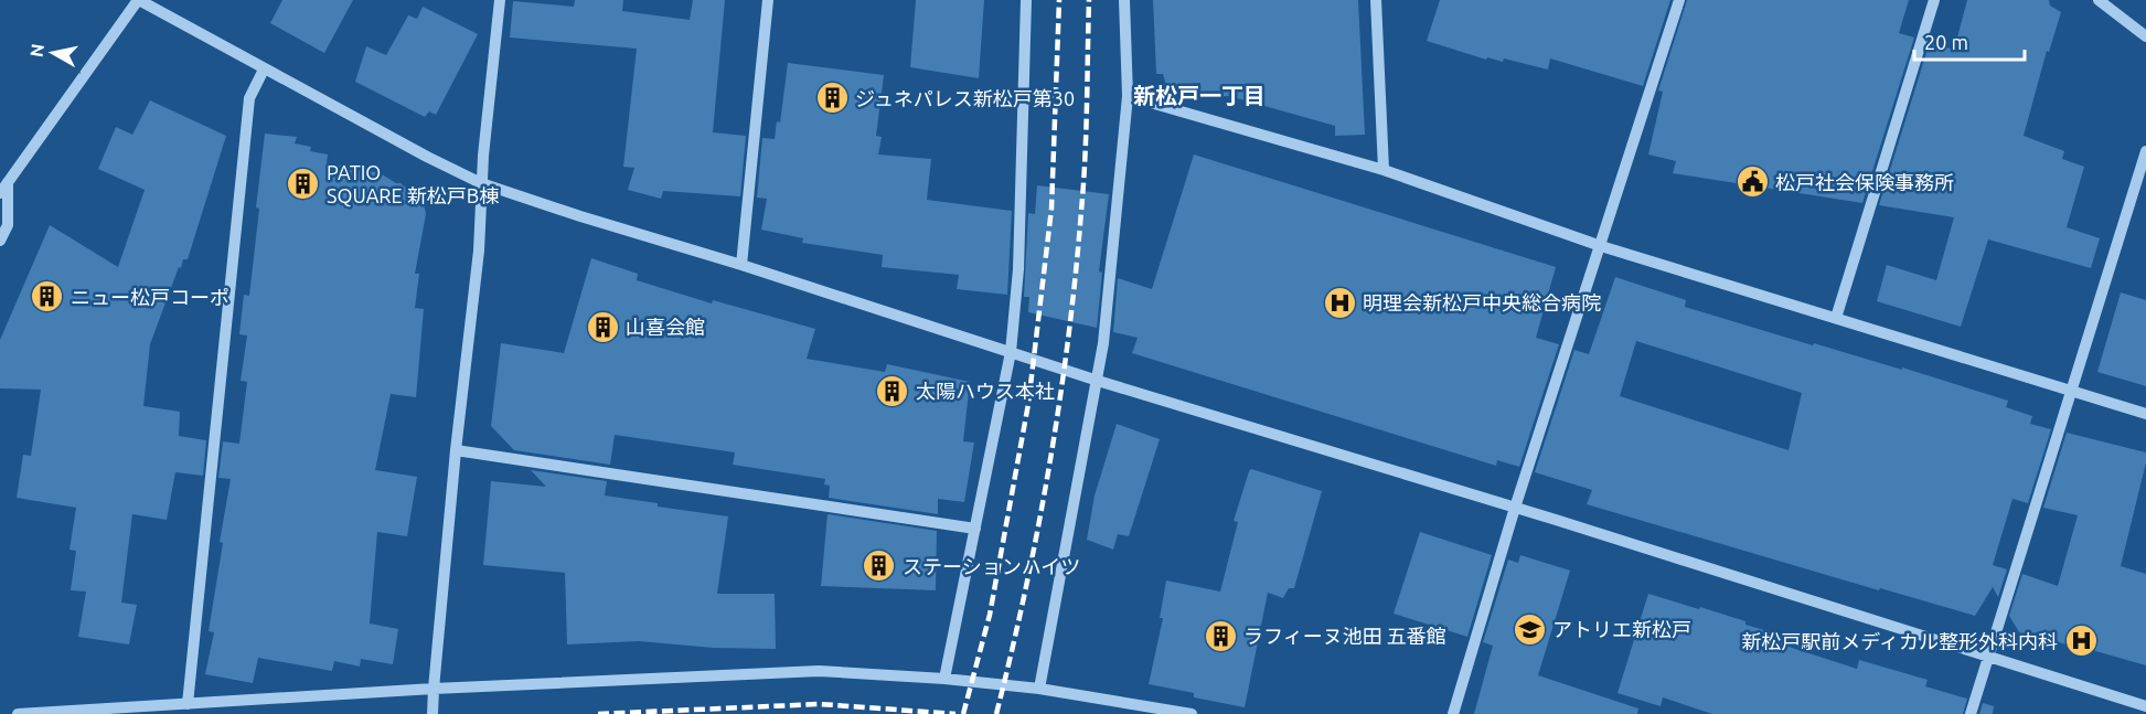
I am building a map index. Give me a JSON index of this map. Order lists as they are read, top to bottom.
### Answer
{
  "districts": ["新松戸一丁目"],
  "places": {
    "building": [
      "ジュネパレス新松戸第30",
      "PATIO SQUARE 新松戸B棟",
      "ニュー松戸コーポ",
      "山喜会館",
      "太陽ハウス本社",
      "ステーションハイツ",
      "ラフィーヌ池田 五番館"
    ],
    "public building": ["松戸社会保険事務所"],
    "hospital": ["明理会新松戸中央総合病院", "新松戸駅前メディカル整形外科内科"],
    "school or university": ["アトリエ新松戸"]
  },
  "scale_bar": "20 m",
  "north": "left"
}
